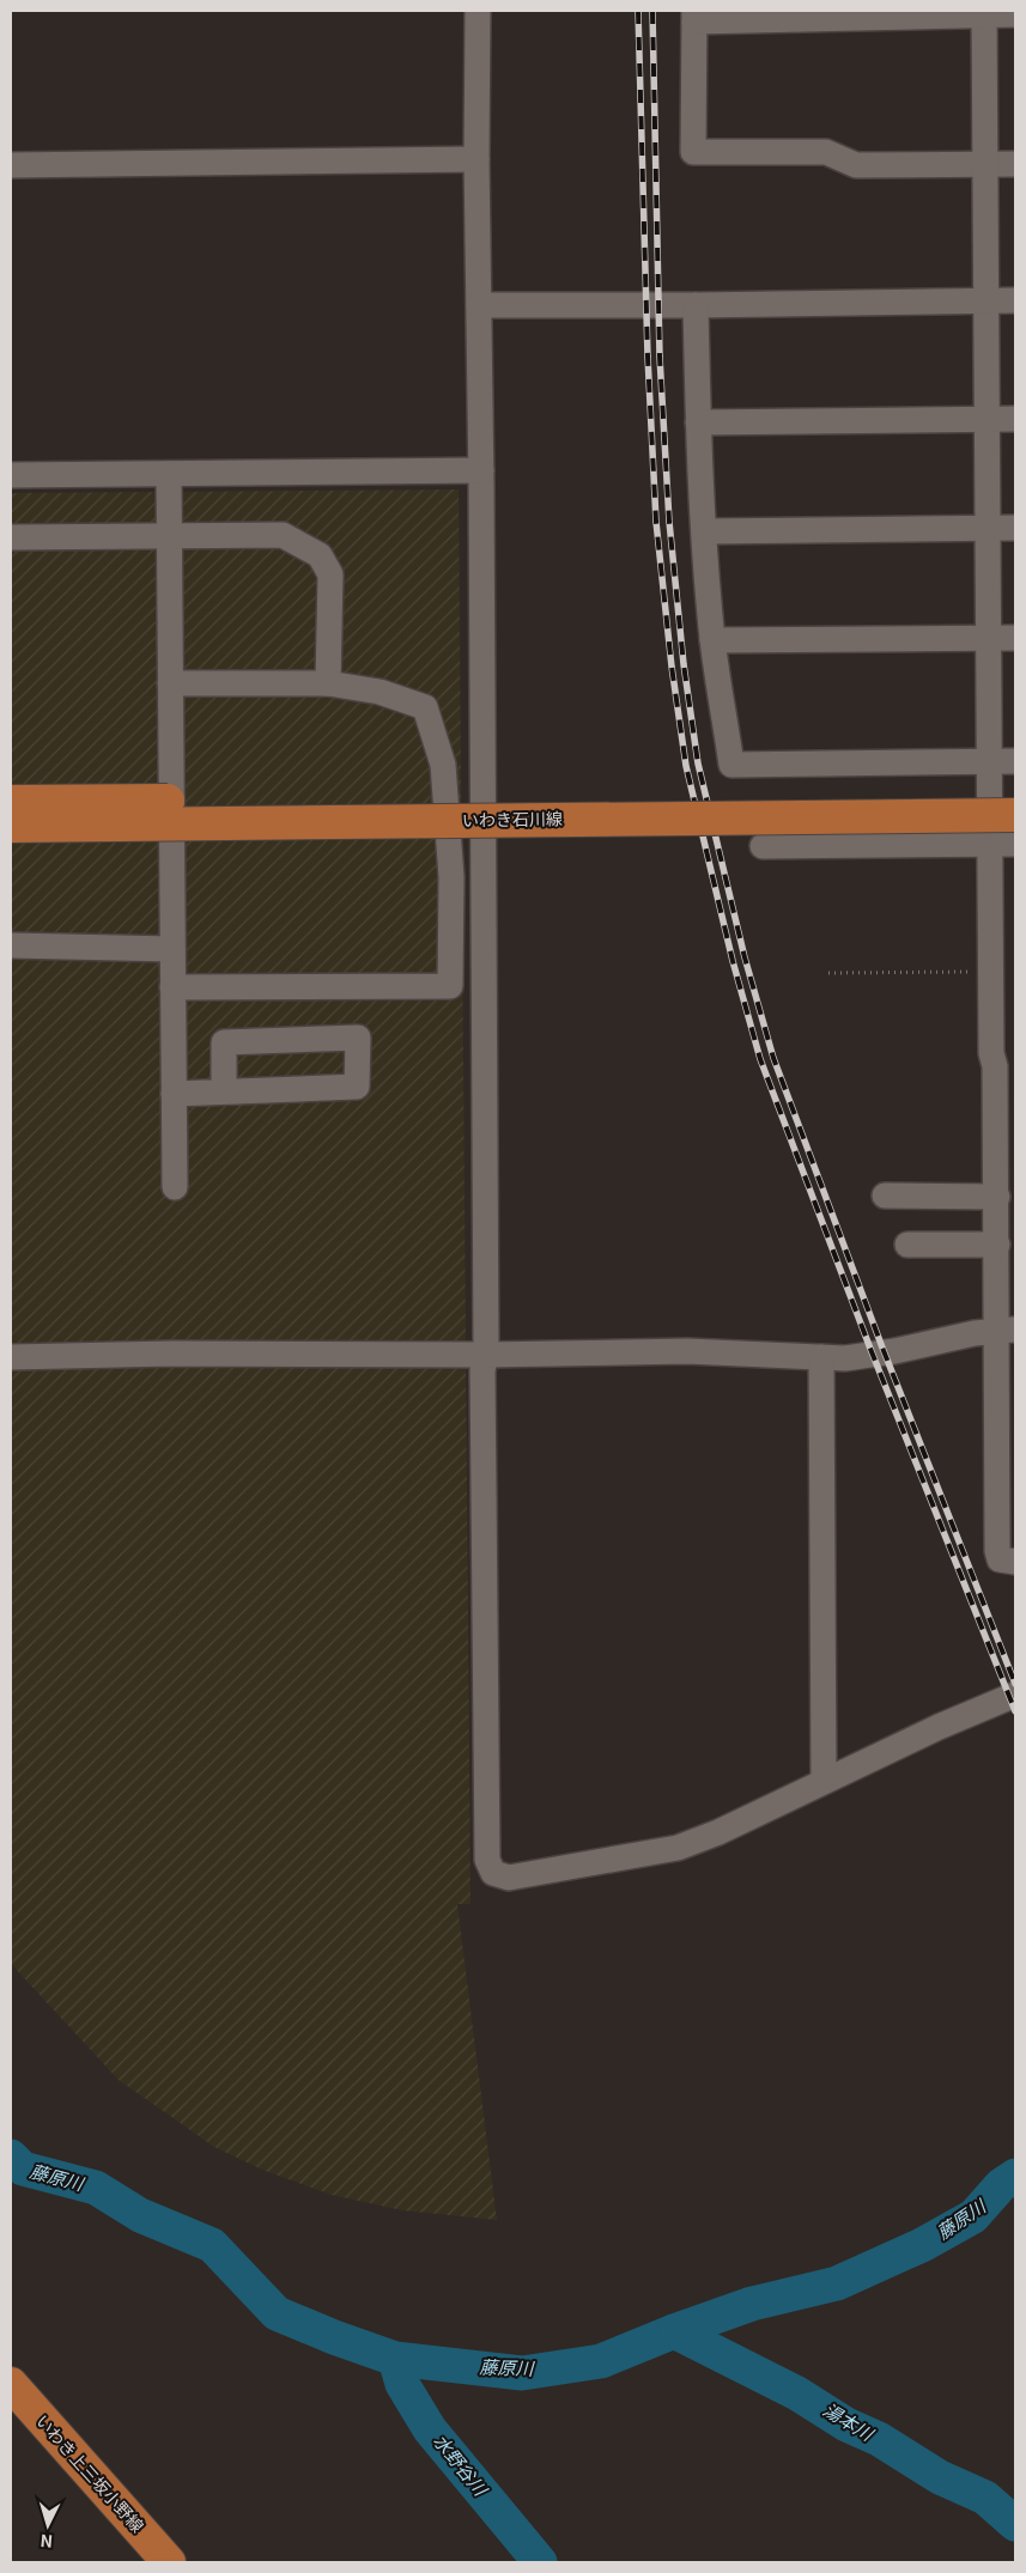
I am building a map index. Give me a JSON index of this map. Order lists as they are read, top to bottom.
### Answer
{
  "streets": {
    "main road": ["いわき石川線", "いわき上三坂小野線"]
  },
  "water": ["藤原川", "湯本川", "水野谷川"],
  "north": "bottom"
}
